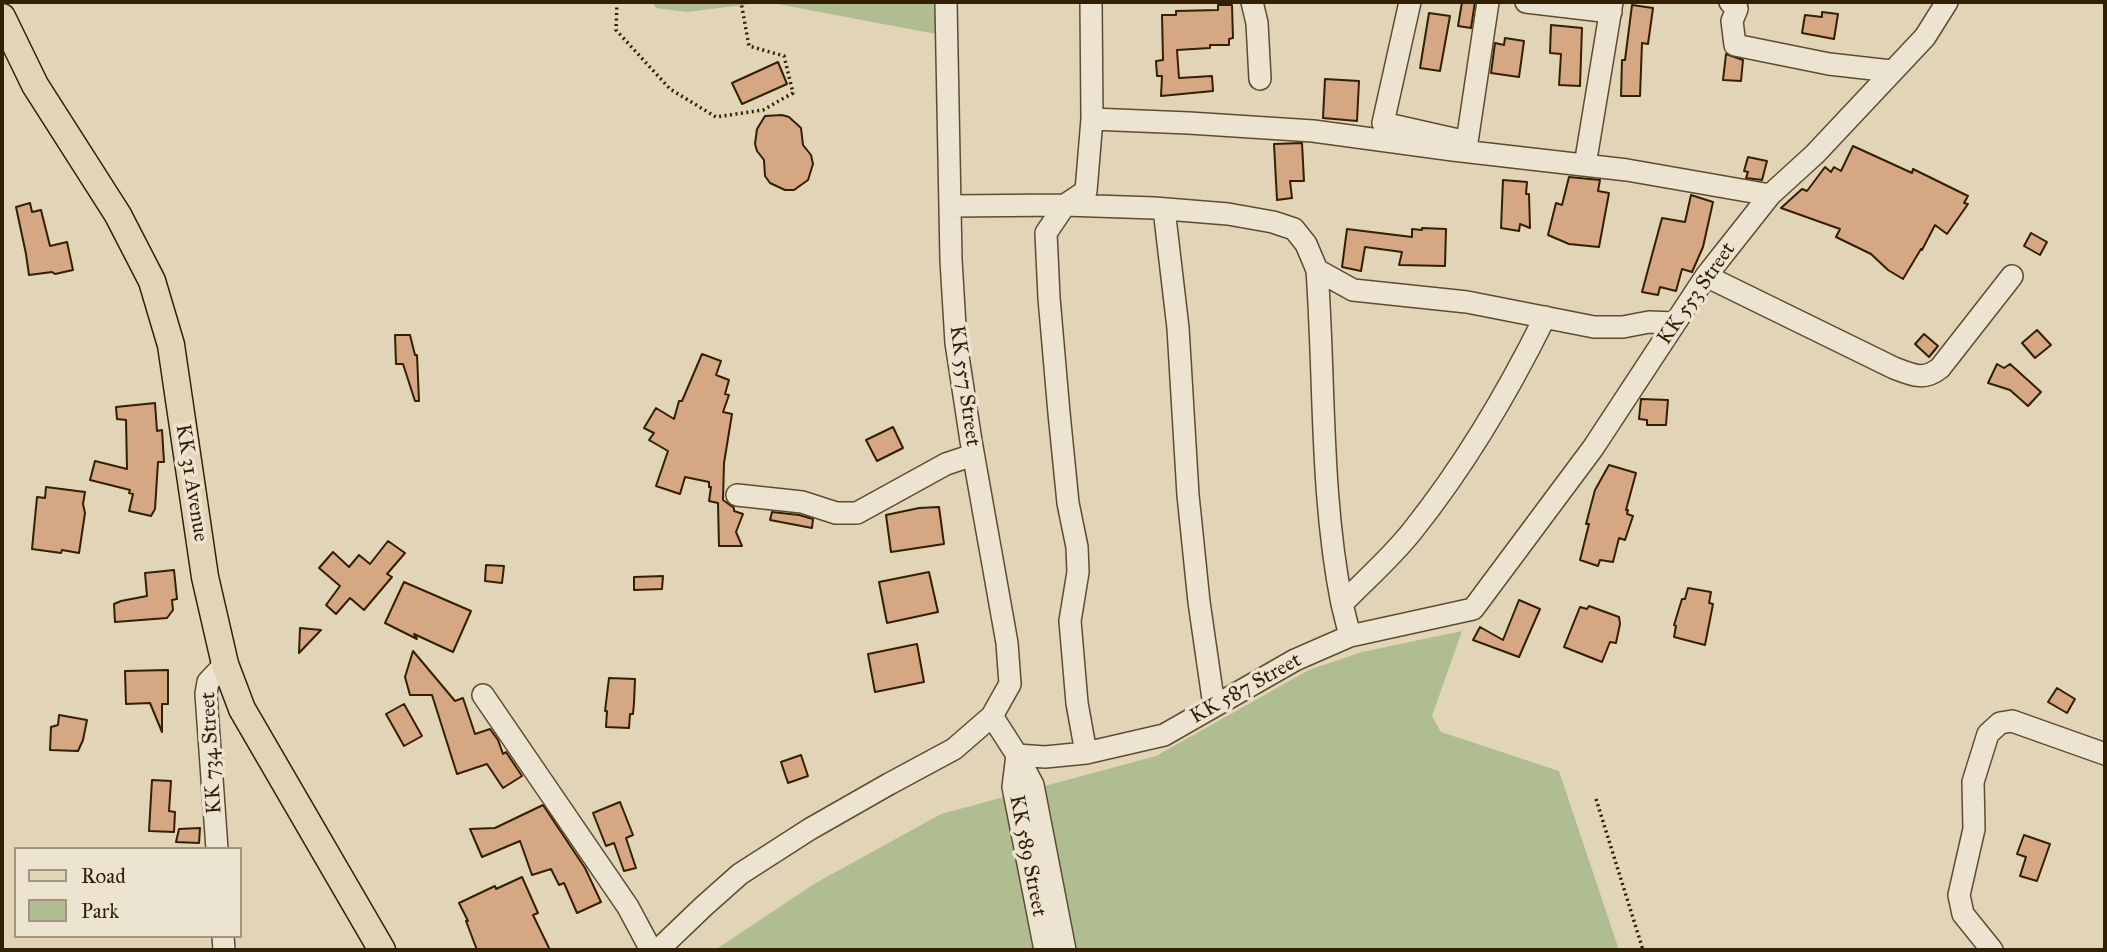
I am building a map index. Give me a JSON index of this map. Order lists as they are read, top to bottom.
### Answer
{
  "streets": {
    "main road": ["KK 31 Avenue"],
    "street": [
      "KK 553 Street",
      "KK 557 Street",
      "KK 587 Street",
      "KK 734 Street",
      "KK 589 Street"
    ]
  },
  "crossings": [
    ["KK 553 Street", "KK 587 Street"],
    ["KK 31 Avenue", "KK 734 Street"],
    ["KK 587 Street", "KK 589 Street"]
  ],
  "legend": ["Road", "Park"]
}
